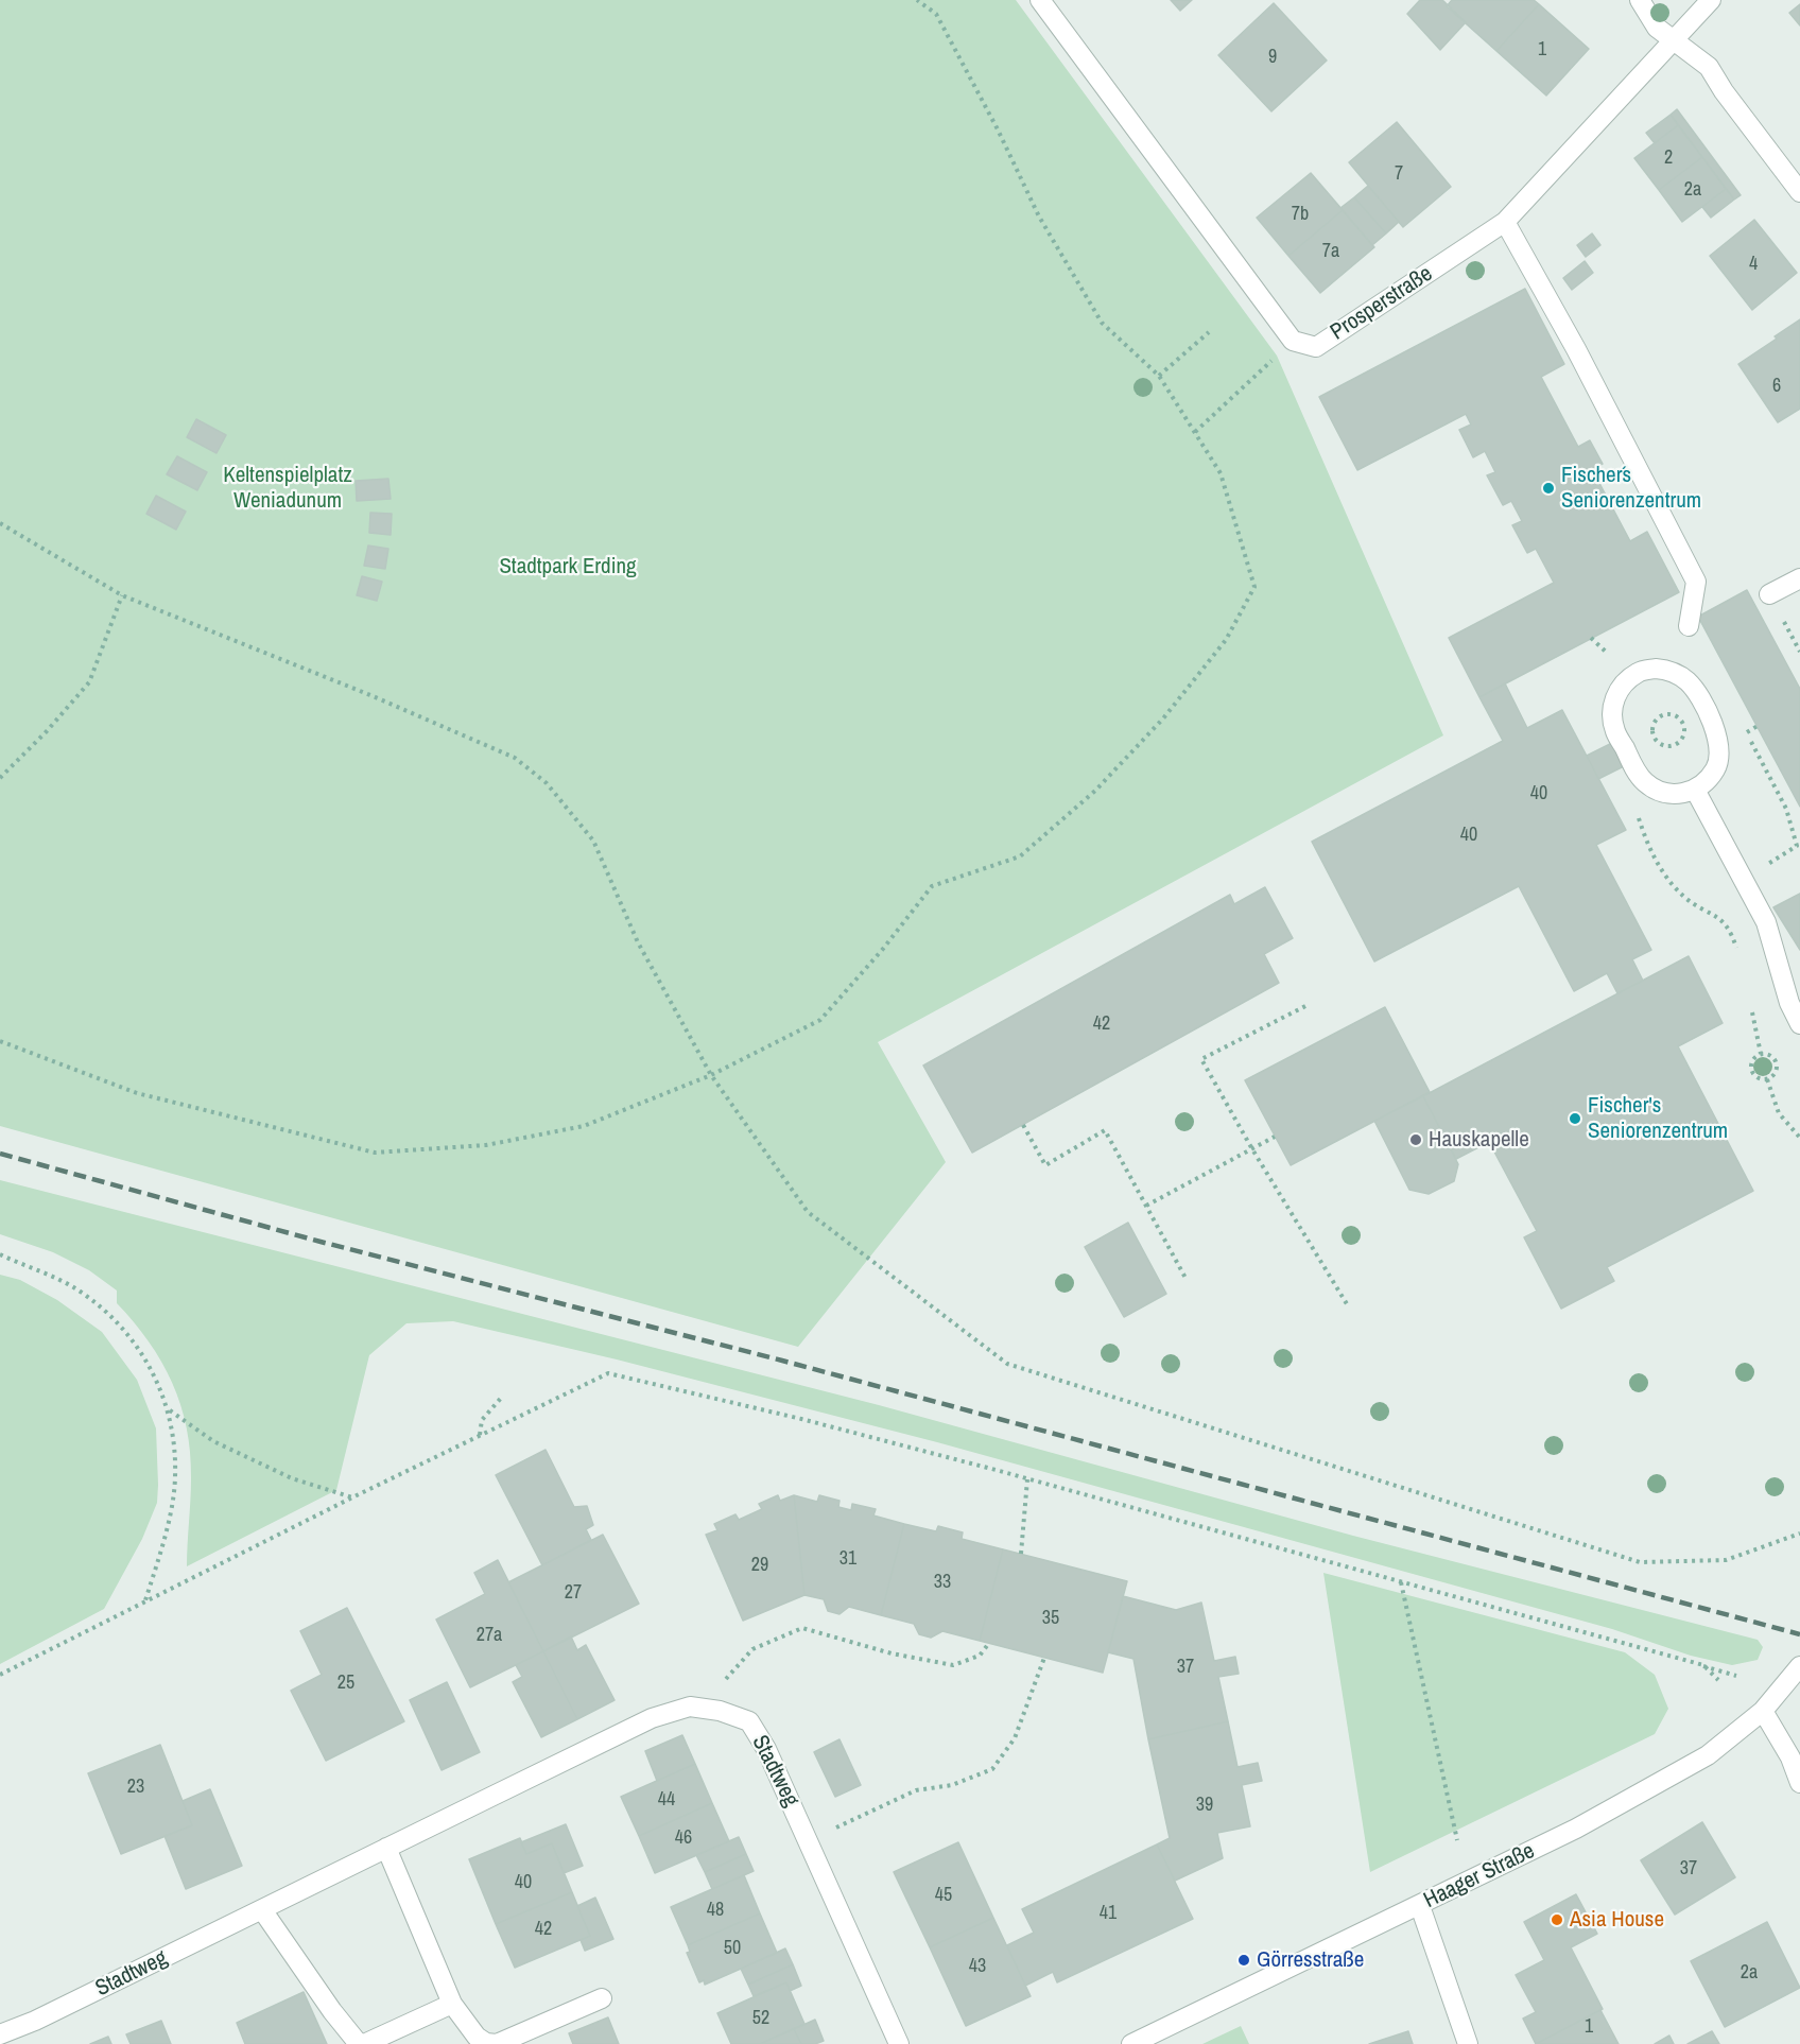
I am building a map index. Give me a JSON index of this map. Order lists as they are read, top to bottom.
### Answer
{
  "streets": {
    "street": ["Prosperstraße", "Stadtweg", "Haager Straße"]
  },
  "parks": ["Keltenspielplatz Weniadunum", "Stadtpark Erding"],
  "places": [
    "Fischer´s Seniorenzentrum",
    "Fischer's Seniorenzentrum",
    "Hauskapelle",
    "Asia House",
    "Görresstraße"
  ],
  "house_numbers": [
    "1",
    "9",
    "2",
    "7",
    "2a",
    "7b",
    "7a",
    "4",
    "6",
    "40",
    "40",
    "42",
    "31",
    "29",
    "33",
    "27",
    "35",
    "27a",
    "37",
    "25",
    "23",
    "44",
    "39",
    "46",
    "37",
    "40",
    "45",
    "48",
    "41",
    "42",
    "50",
    "43",
    "2a",
    "52",
    "1"
  ]
}
